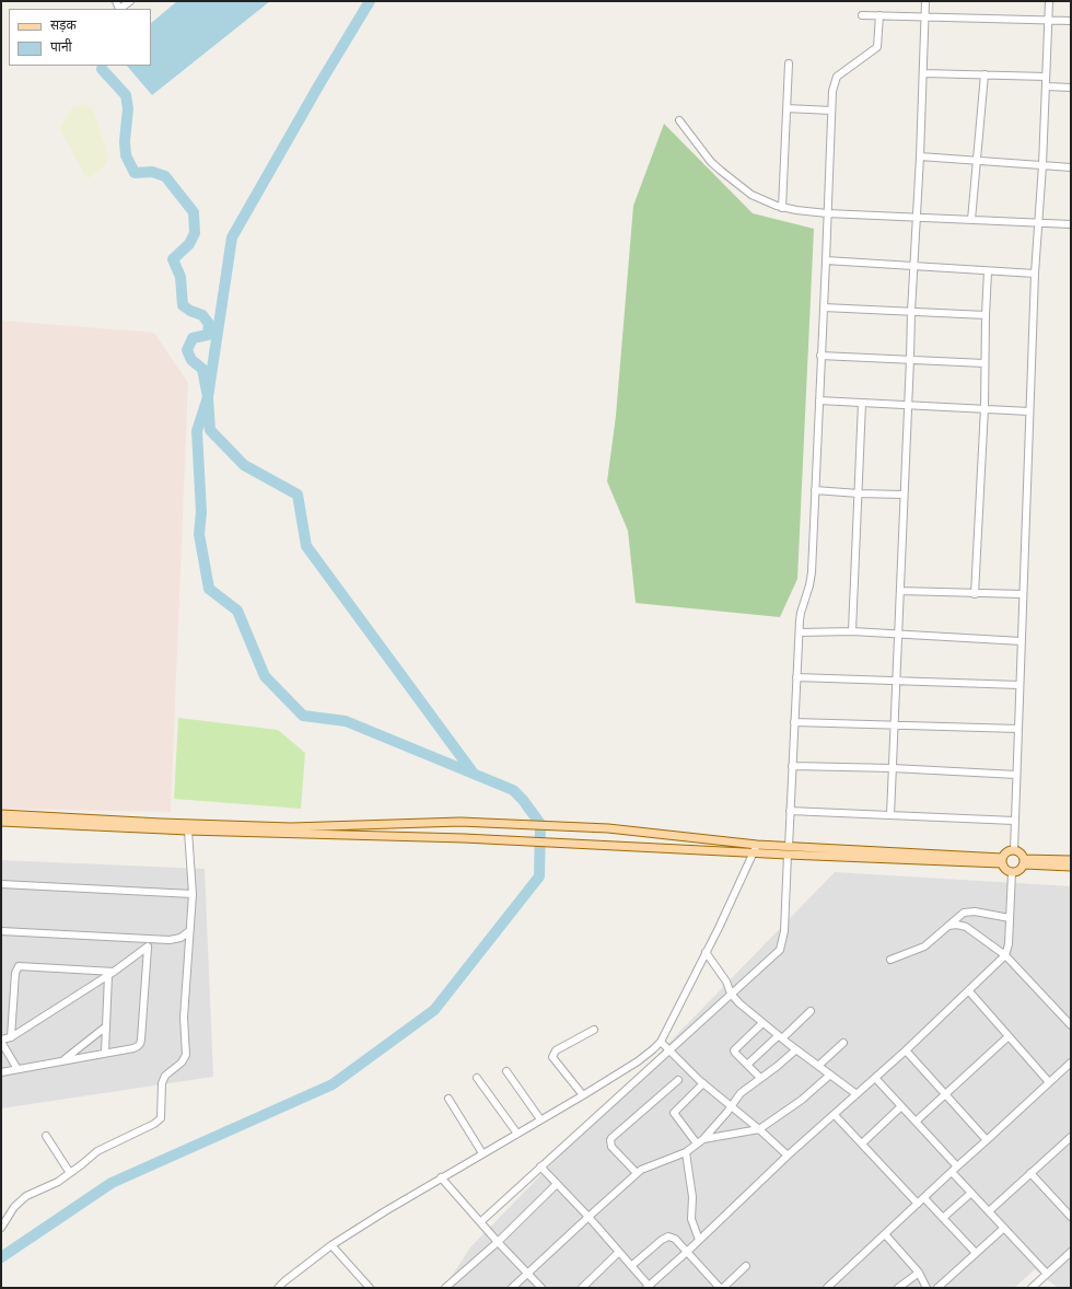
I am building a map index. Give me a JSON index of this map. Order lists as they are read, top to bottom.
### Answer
{
  "legend": ["सड़क", "पानी"]
}
